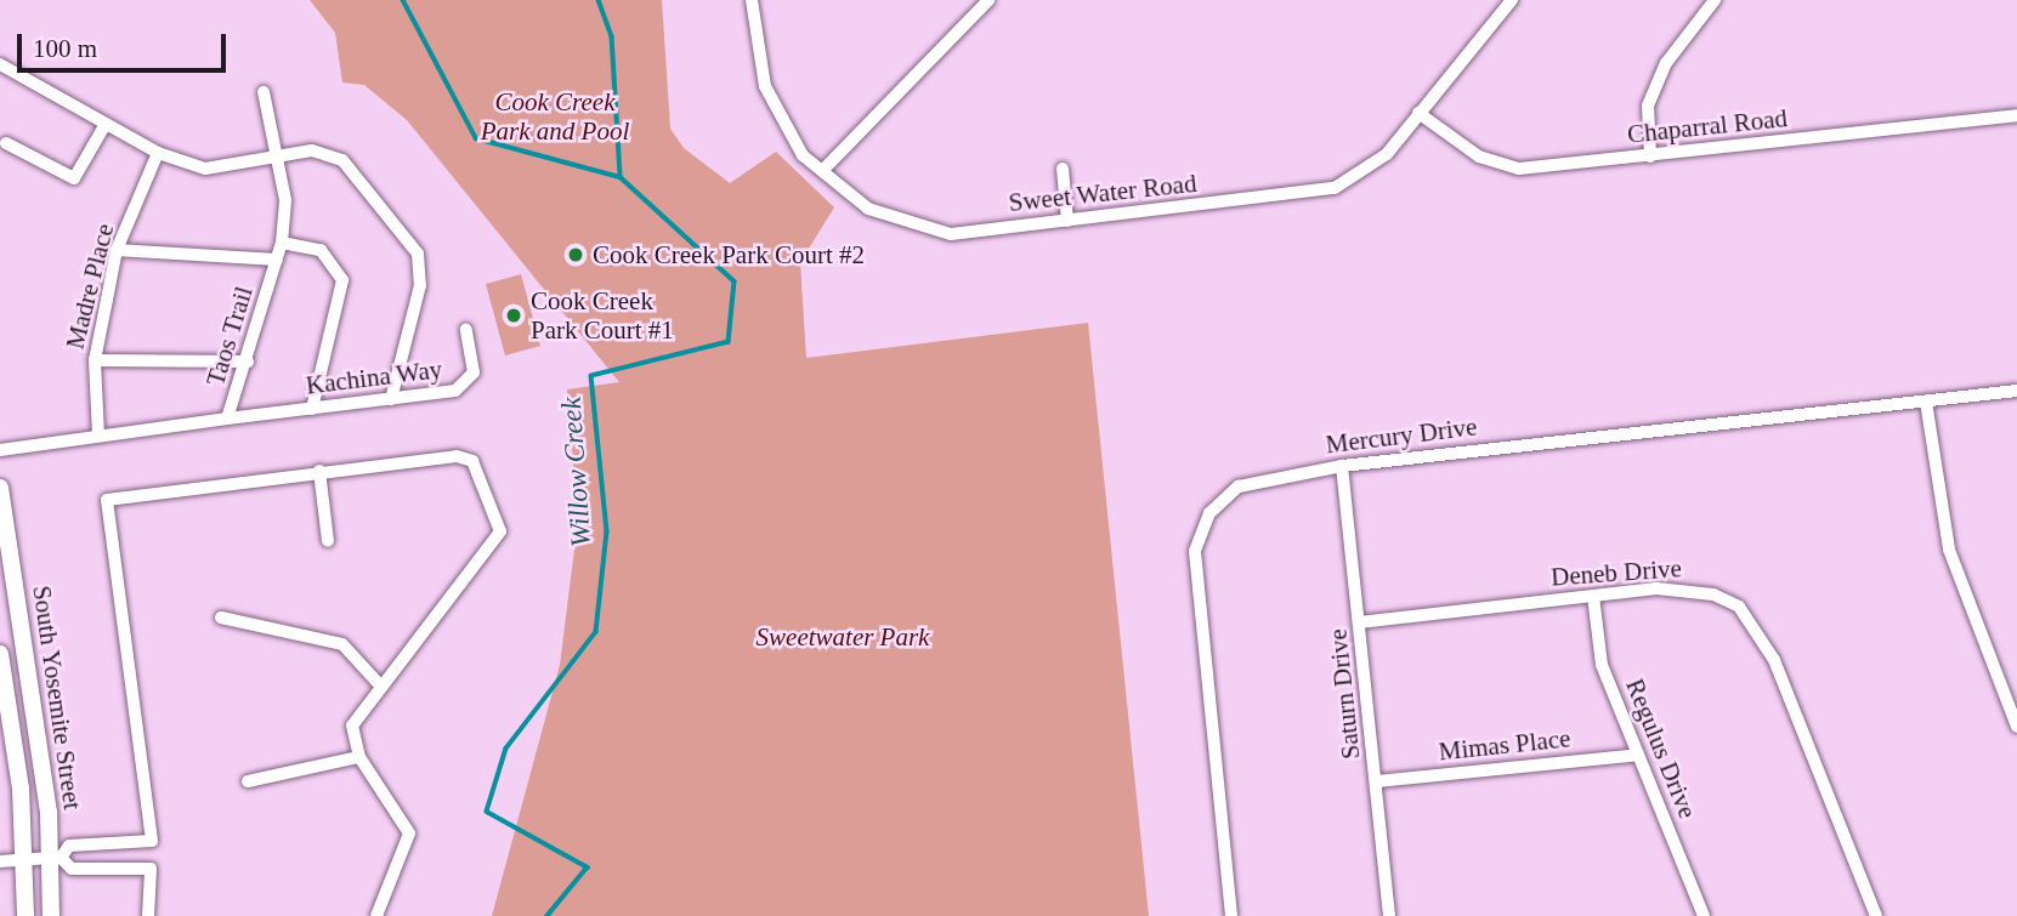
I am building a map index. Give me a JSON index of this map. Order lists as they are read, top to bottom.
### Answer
{
  "streets": {
    "main road": ["South Yosemite Street"],
    "street": [
      "Chaparral Road",
      "Sweet Water Road",
      "Madre Place",
      "Taos Trail",
      "Kachina Way",
      "Mercury Drive",
      "Deneb Drive",
      "Saturn Drive",
      "Mimas Place",
      "Regulus Drive"
    ]
  },
  "crossings": [
    ["Chaparral Road", "Sweet Water Road"],
    ["Madre Place", "Taos Trail"],
    ["Taos Trail", "Kachina Way"],
    ["Mercury Drive", "Saturn Drive"],
    ["Deneb Drive", "Saturn Drive"],
    ["Deneb Drive", "Regulus Drive"],
    ["Saturn Drive", "Mimas Place"],
    ["Mimas Place", "Regulus Drive"]
  ],
  "water": ["Willow Creek"],
  "parks": ["Cook Creek Park and Pool", "Sweetwater Park"],
  "places": ["Cook Creek Park Court #2", "Cook Creek Park Court #1"],
  "scale_bar": "100 m"
}
